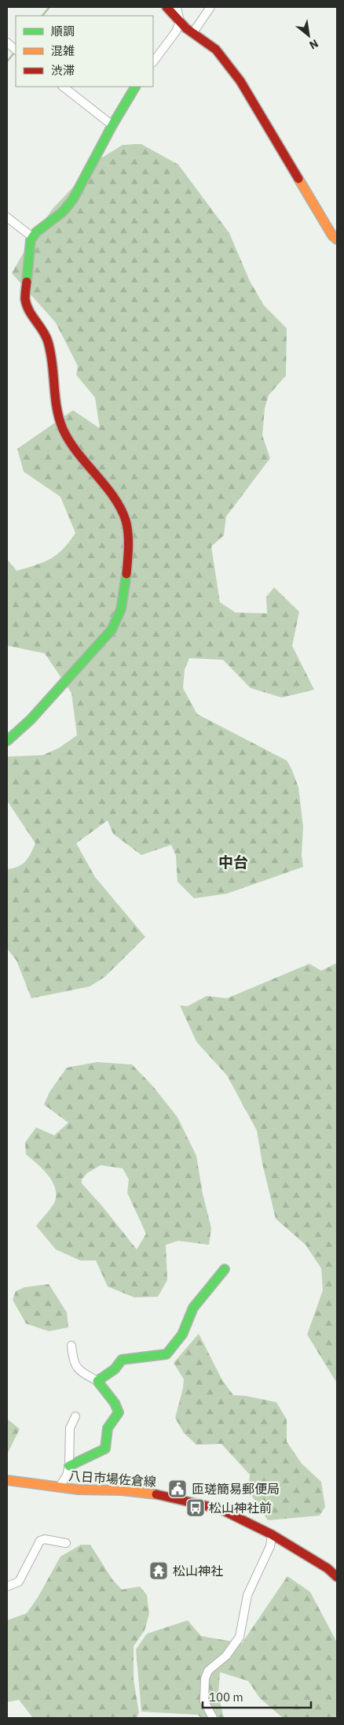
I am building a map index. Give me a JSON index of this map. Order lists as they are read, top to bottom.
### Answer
{
  "streets": {
    "street": ["八日市場佐倉線"]
  },
  "districts": ["中台"],
  "places": {
    "public building": ["匝瑳簡易郵便局"],
    "bus stop": ["松山神社前"],
    "temple": ["松山神社"]
  },
  "legend": ["順調", "混雑", "渋滞"],
  "scale_bar": "100 m",
  "north": "bottom right"
}
